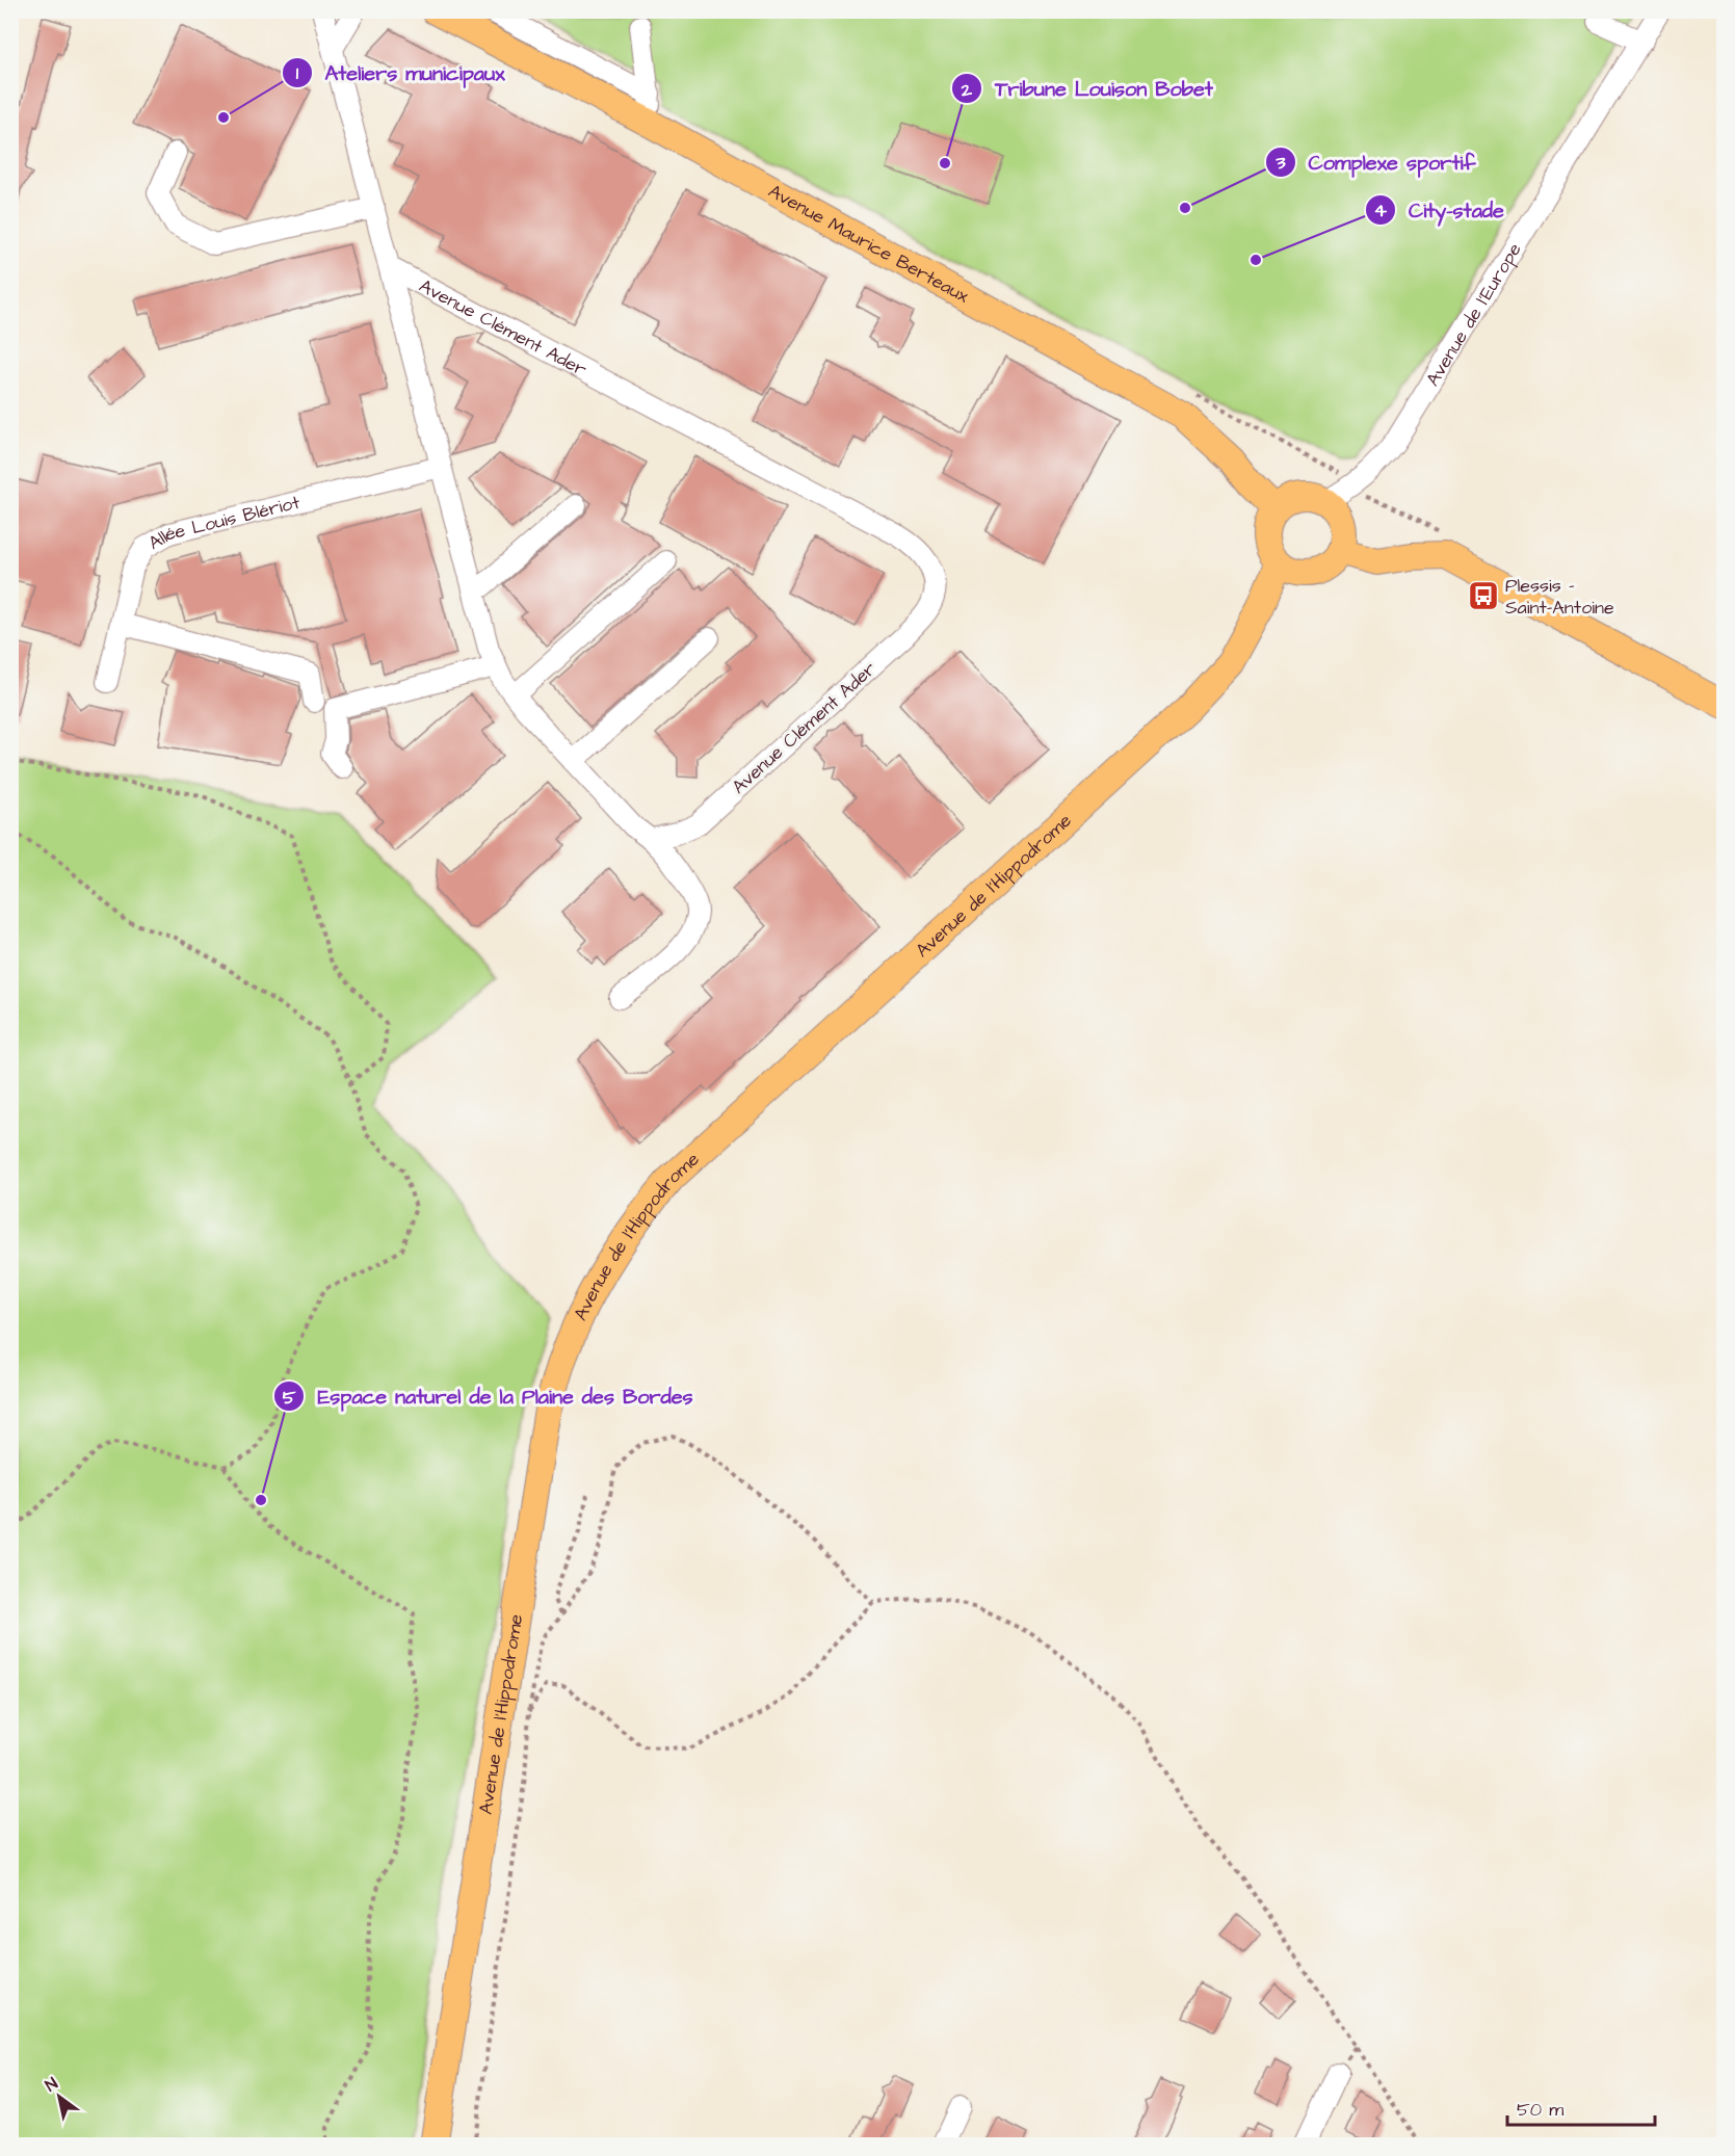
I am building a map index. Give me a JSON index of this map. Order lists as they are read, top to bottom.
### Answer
{
  "streets": {
    "main road": ["Avenue Maurice Berteaux", "Avenue de l'Hippodrome"],
    "street": ["Avenue de l'Europe", "Avenue Clément Ader", "Allée Louis Blériot"]
  },
  "crossings": [
    ["Avenue Maurice Berteaux", "Avenue de l'Europe"],
    ["Avenue Maurice Berteaux", "Avenue de l'Hippodrome"],
    ["Avenue de l'Europe", "Avenue de l'Hippodrome"],
    ["Avenue Clément Ader", "Allée Louis Blériot"]
  ],
  "places": {
    "other": [
      "Ateliers municipaux",
      "Tribune Louison Bobet",
      "Complexe sportif",
      "City-stade",
      "Espace naturel de la Plaine des Bordes"
    ],
    "bus stop": ["Plessis - Saint-Antoine"]
  },
  "scale_bar": "50 m",
  "north": "top left"
}
